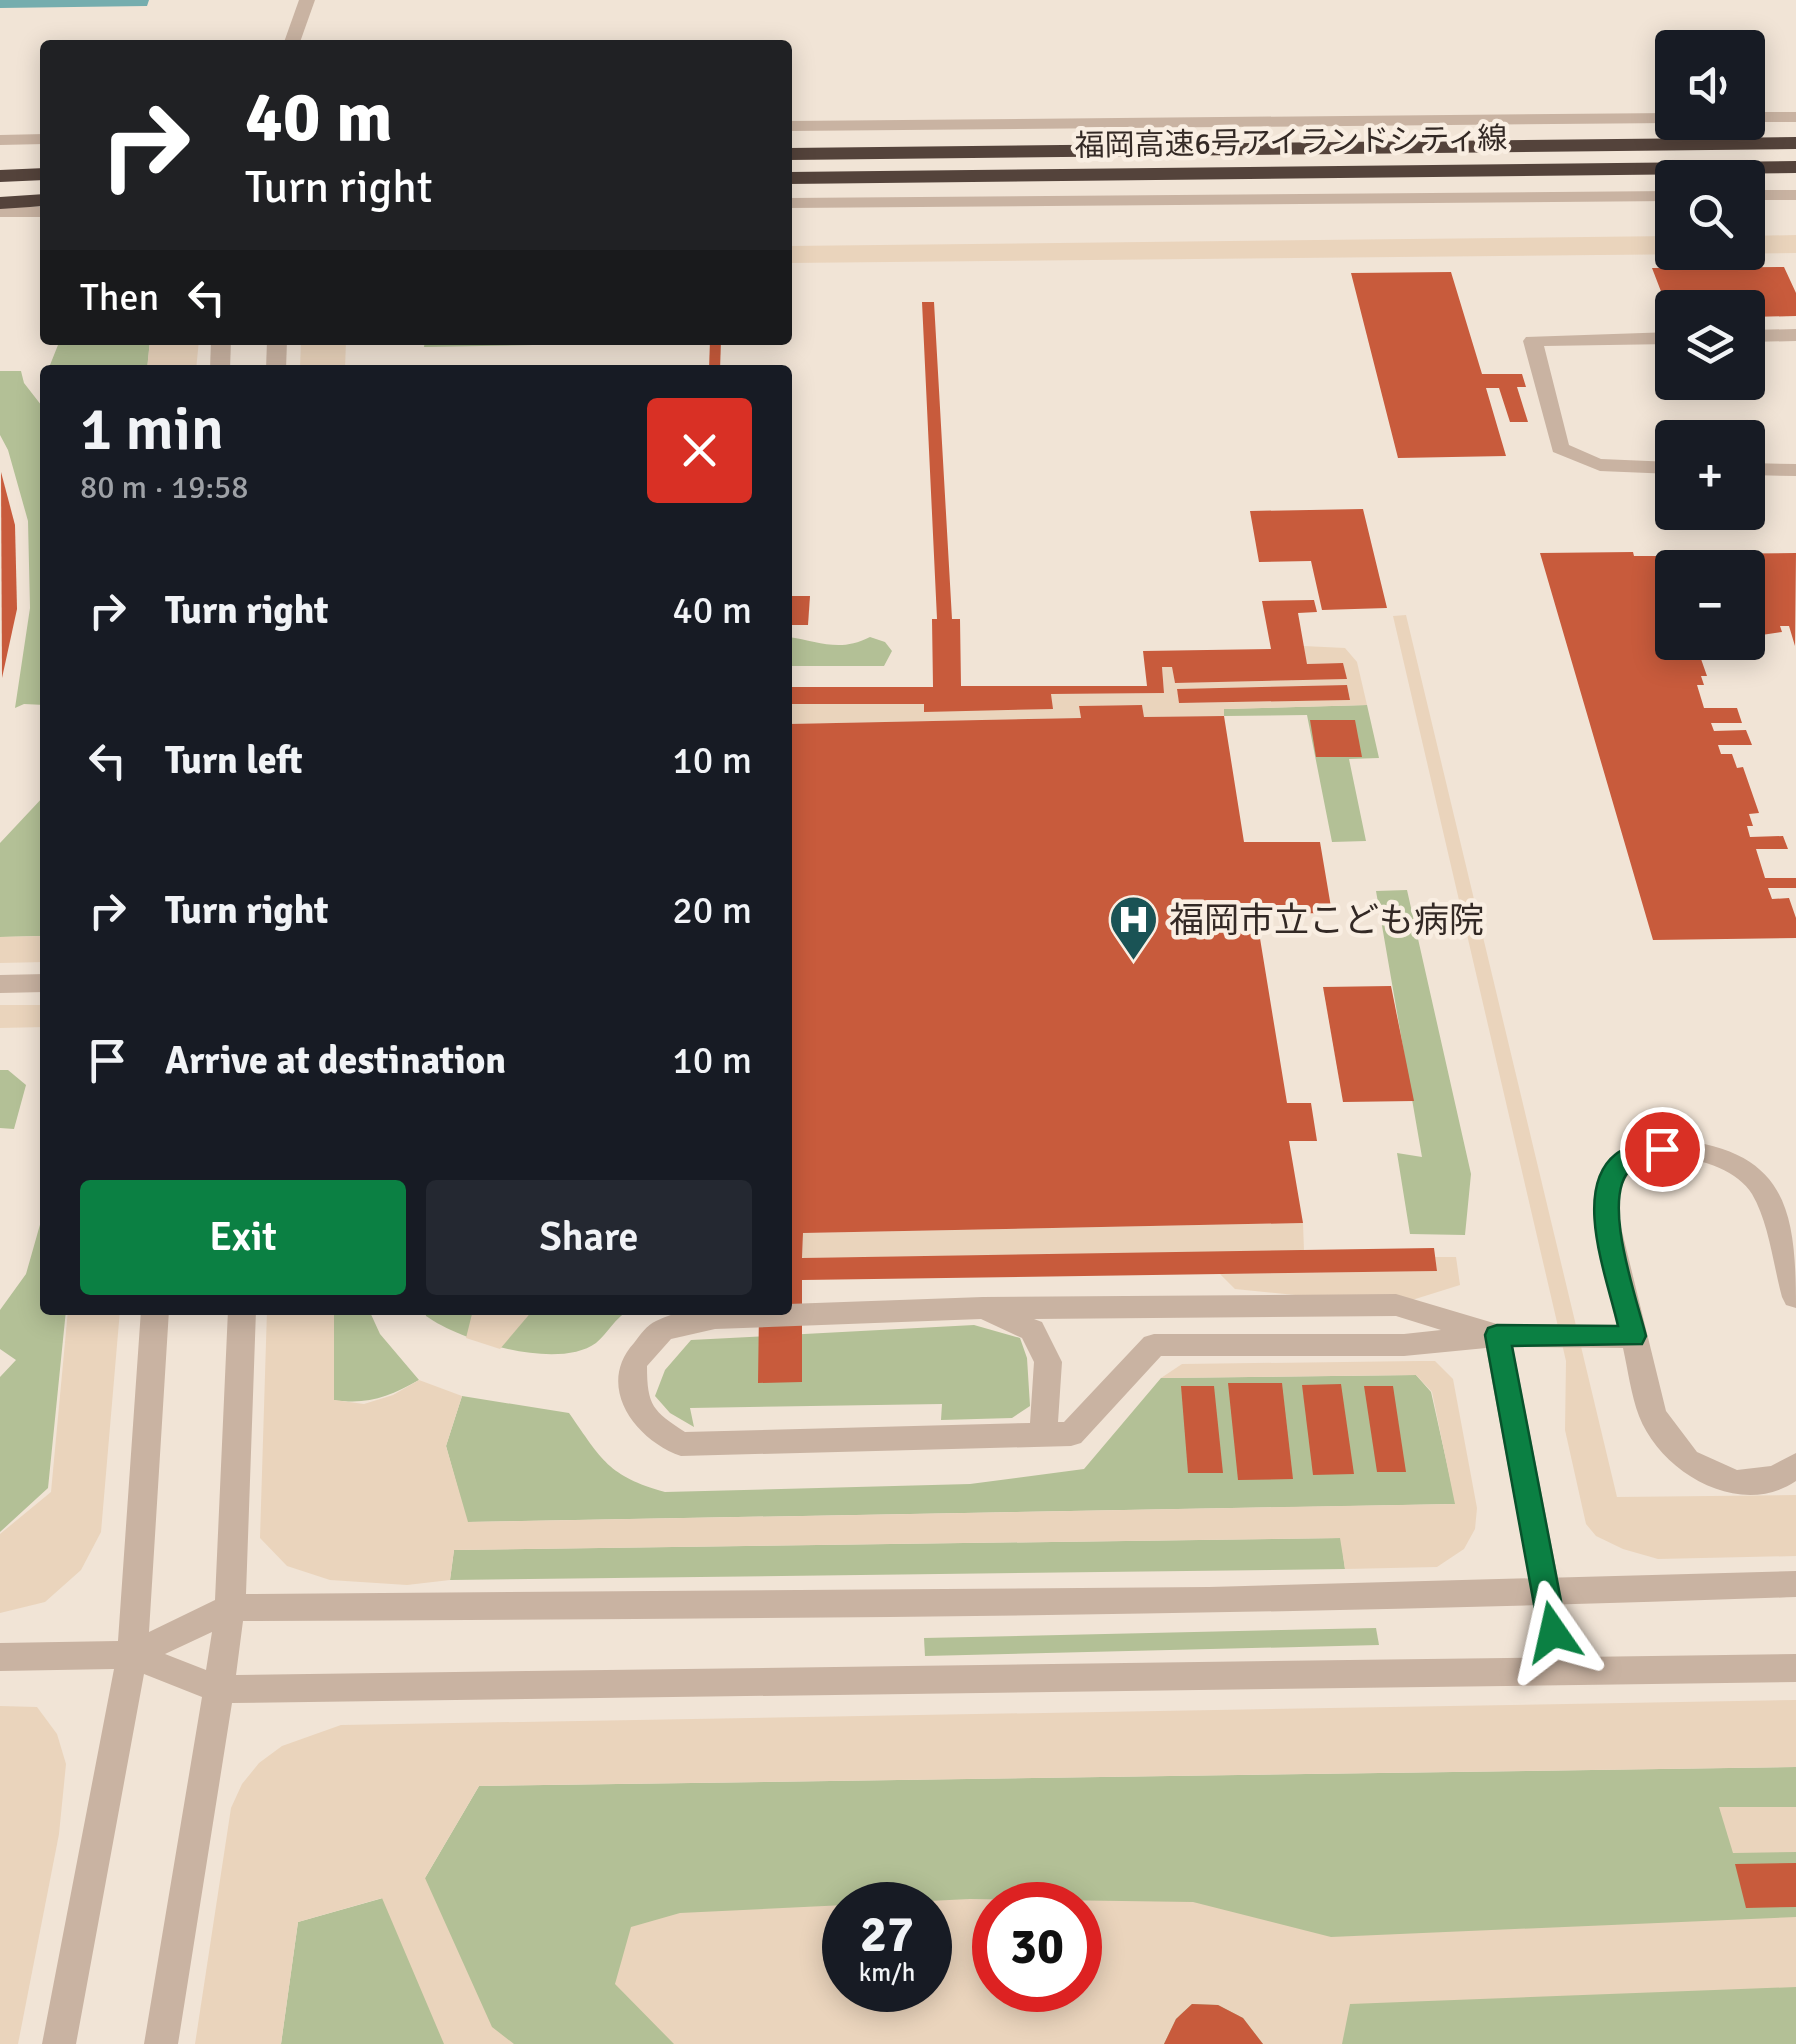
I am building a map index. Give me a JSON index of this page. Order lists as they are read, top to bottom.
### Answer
{
  "streets": {
    "highway": ["福岡高速6号アイランドシティ線"]
  },
  "places": {
    "hospital": ["福岡市立こども病院"]
  },
  "page": {
    "map_buttons": ["+", "−"],
    "turn": ["40 m", "Turn right"],
    "then": "Then",
    "heading": ["1 min", "80 m · 19:58"],
    "list": [
      {
        "name": "Turn right",
        "value": "40 m"
      },
      {
        "name": "Turn left",
        "value": "10 m"
      },
      {
        "name": "Turn right",
        "value": "20 m"
      },
      {
        "name": "Arrive at destination",
        "value": "10 m"
      }
    ],
    "buttons": ["Exit", "Share"],
    "speed": "27 km/h",
    "limit": "30"
  }
}
